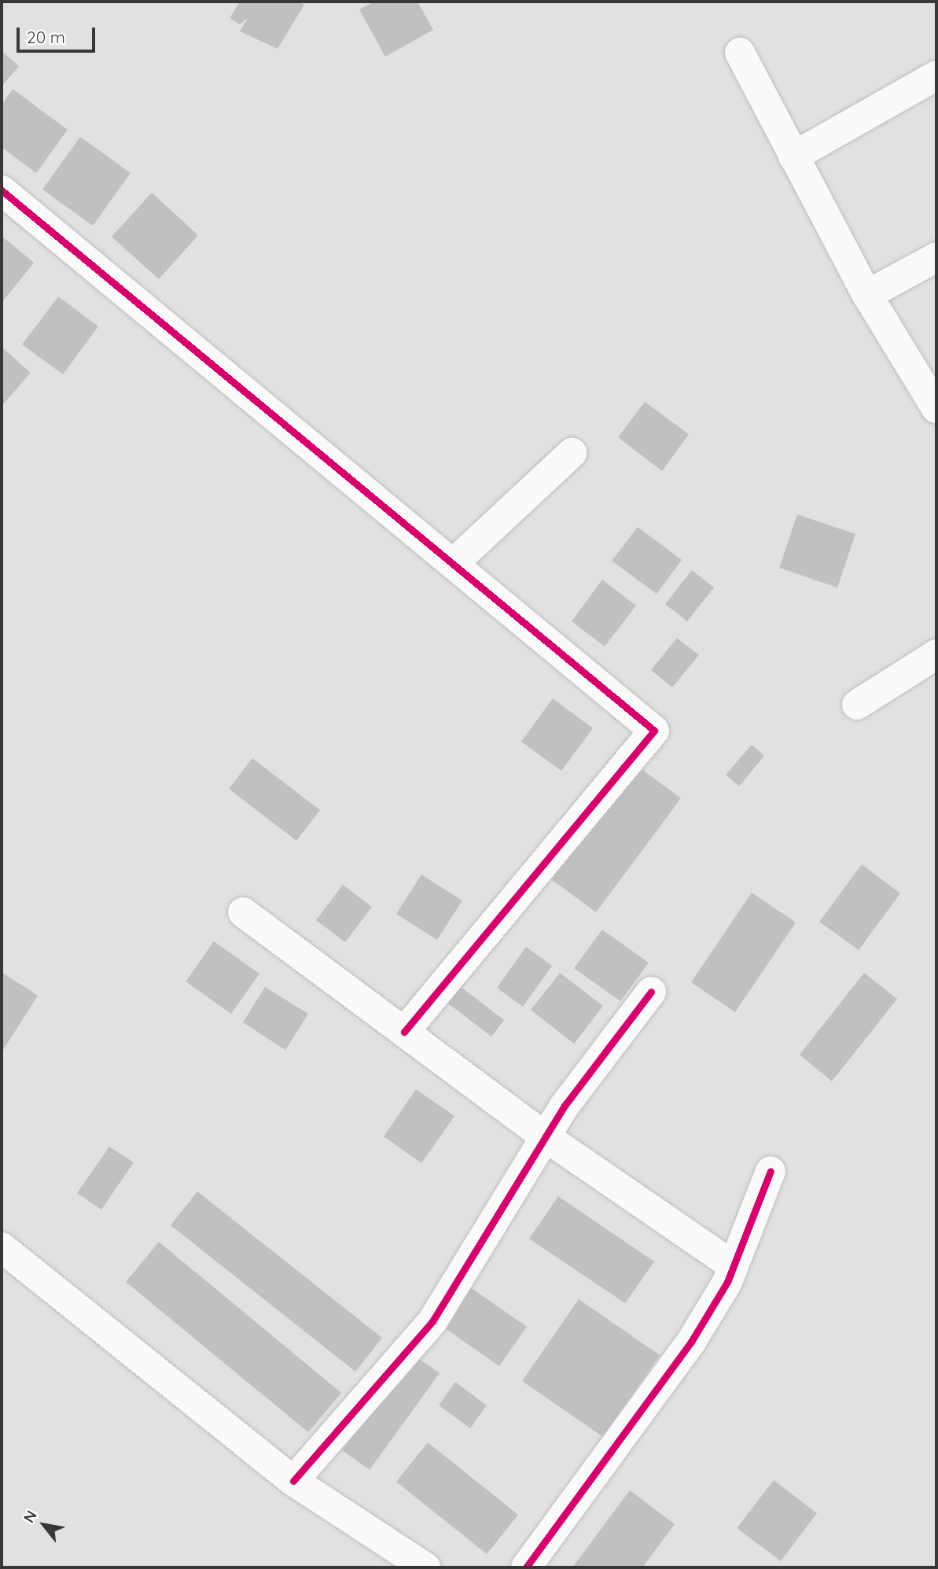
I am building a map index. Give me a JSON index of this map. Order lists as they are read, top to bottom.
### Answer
{
  "scale_bar": "20 m",
  "north": "top left"
}
